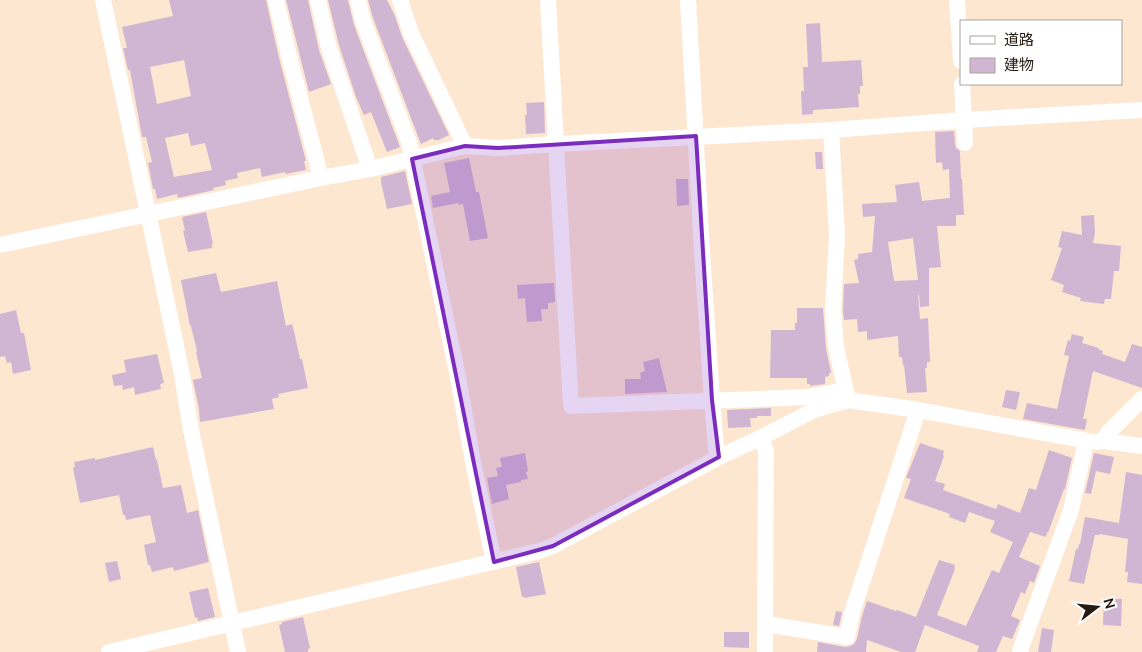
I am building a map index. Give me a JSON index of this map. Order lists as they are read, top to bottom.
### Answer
{
  "legend": ["道路", "建物"],
  "north": "right"
}
